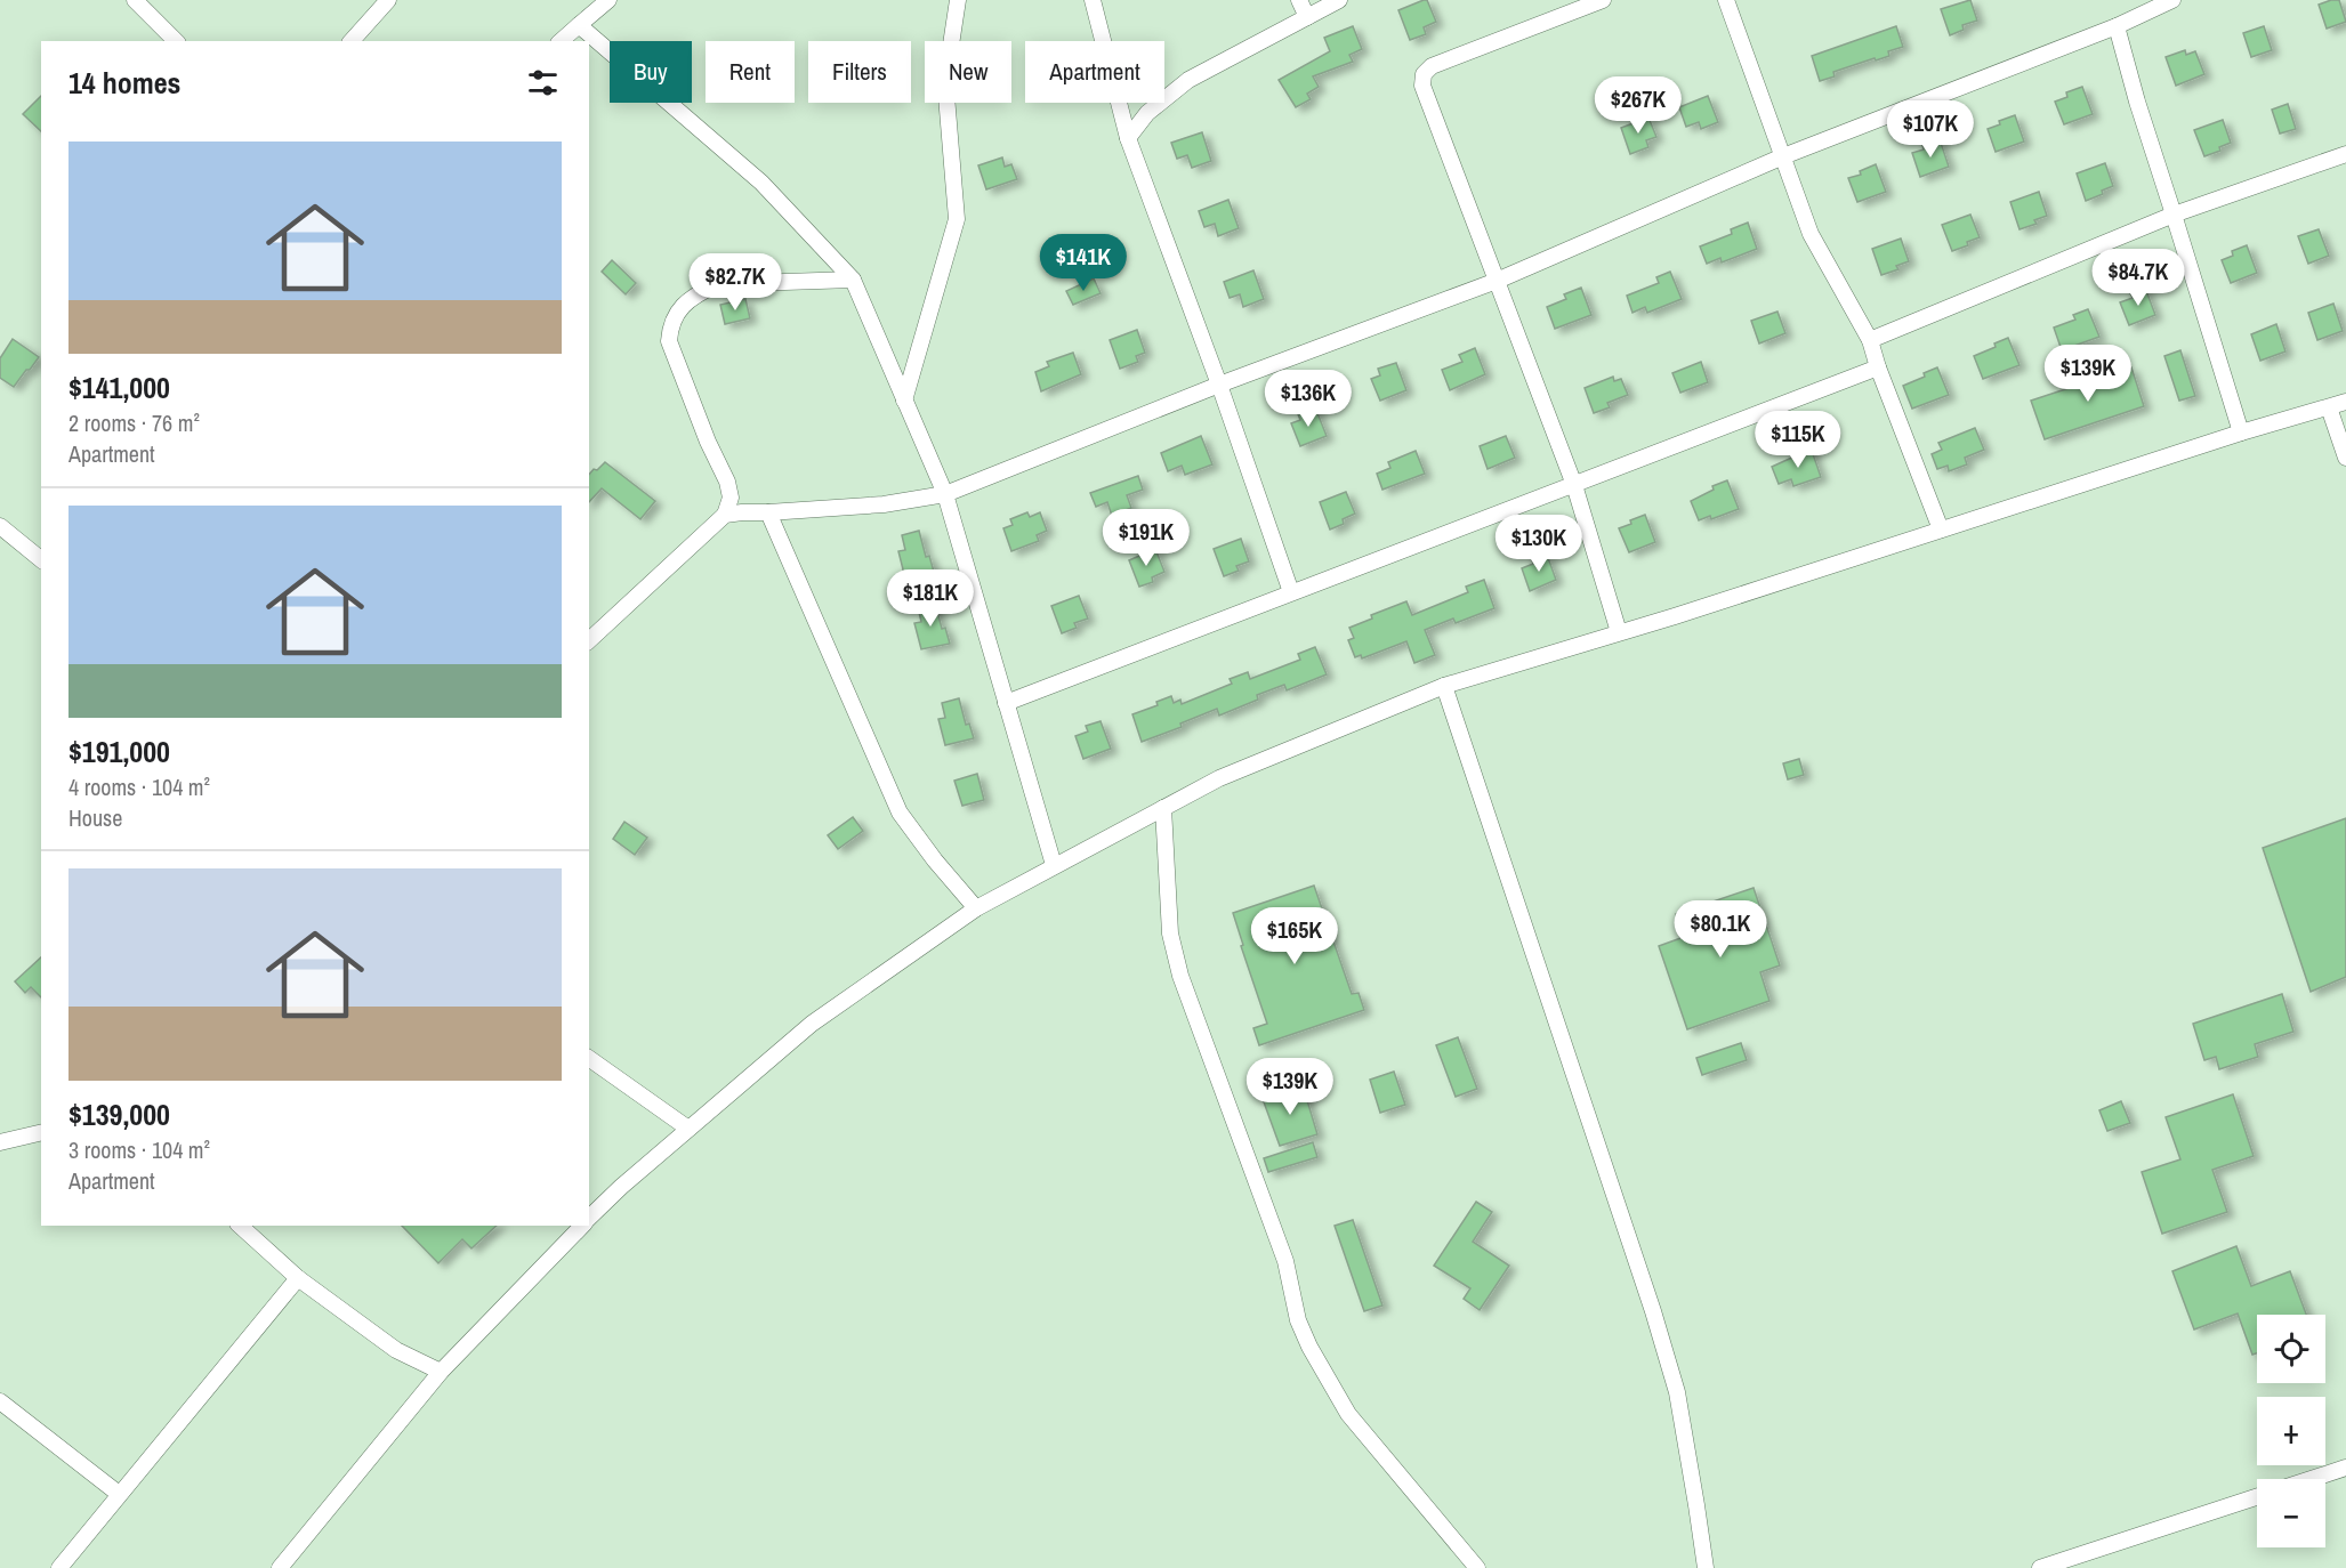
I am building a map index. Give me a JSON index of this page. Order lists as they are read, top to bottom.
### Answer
{
  "page": {
    "chip": [
      "Buy",
      "Rent",
      "Filters",
      "New",
      "Apartment"
    ],
    "heading": "14 homes",
    "price": [
      "$267K",
      "$107K",
      "$141K",
      "$84.7K",
      "$82.7K",
      "$139K",
      "$136K",
      "$115K",
      "$191K",
      "$130K",
      "$181K",
      "$80.1K",
      "$165K",
      "$139K"
    ],
    "list": [
      {
        "name": "$141,000",
        "note": "2 rooms · 76 m² · Apartment"
      },
      {
        "name": "$191,000",
        "note": "4 rooms · 104 m² · House"
      },
      {
        "name": "$139,000",
        "note": "3 rooms · 104 m² · Apartment"
      }
    ],
    "map_buttons": ["+", "−"]
  }
}
